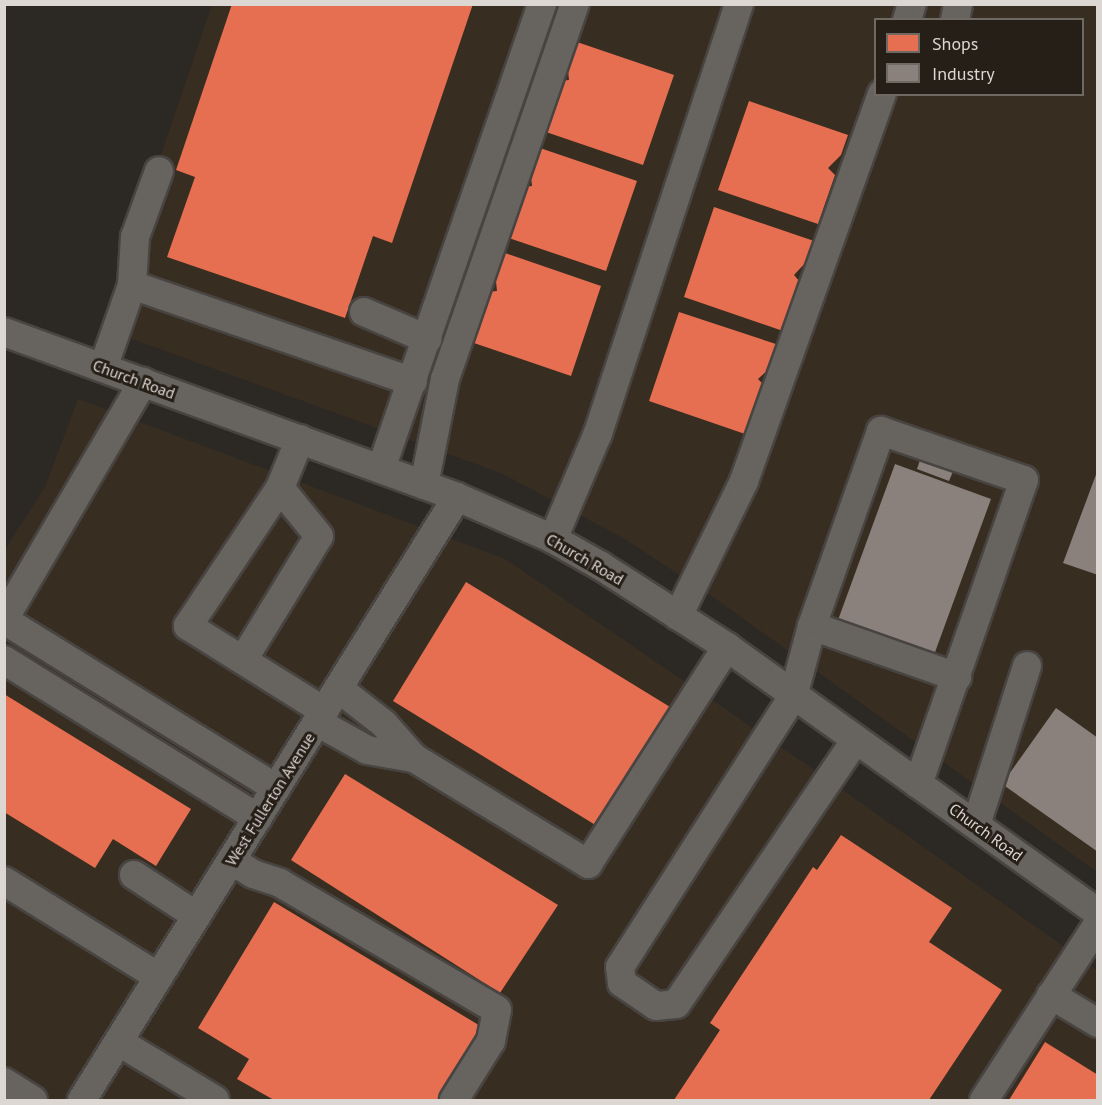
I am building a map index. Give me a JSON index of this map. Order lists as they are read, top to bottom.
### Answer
{
  "streets": {
    "street": ["Church Road", "West Fullerton Avenue"]
  },
  "crossings": [
    ["Church Road", "West Fullerton Avenue"]
  ],
  "legend": ["Shops", "Industry"]
}
